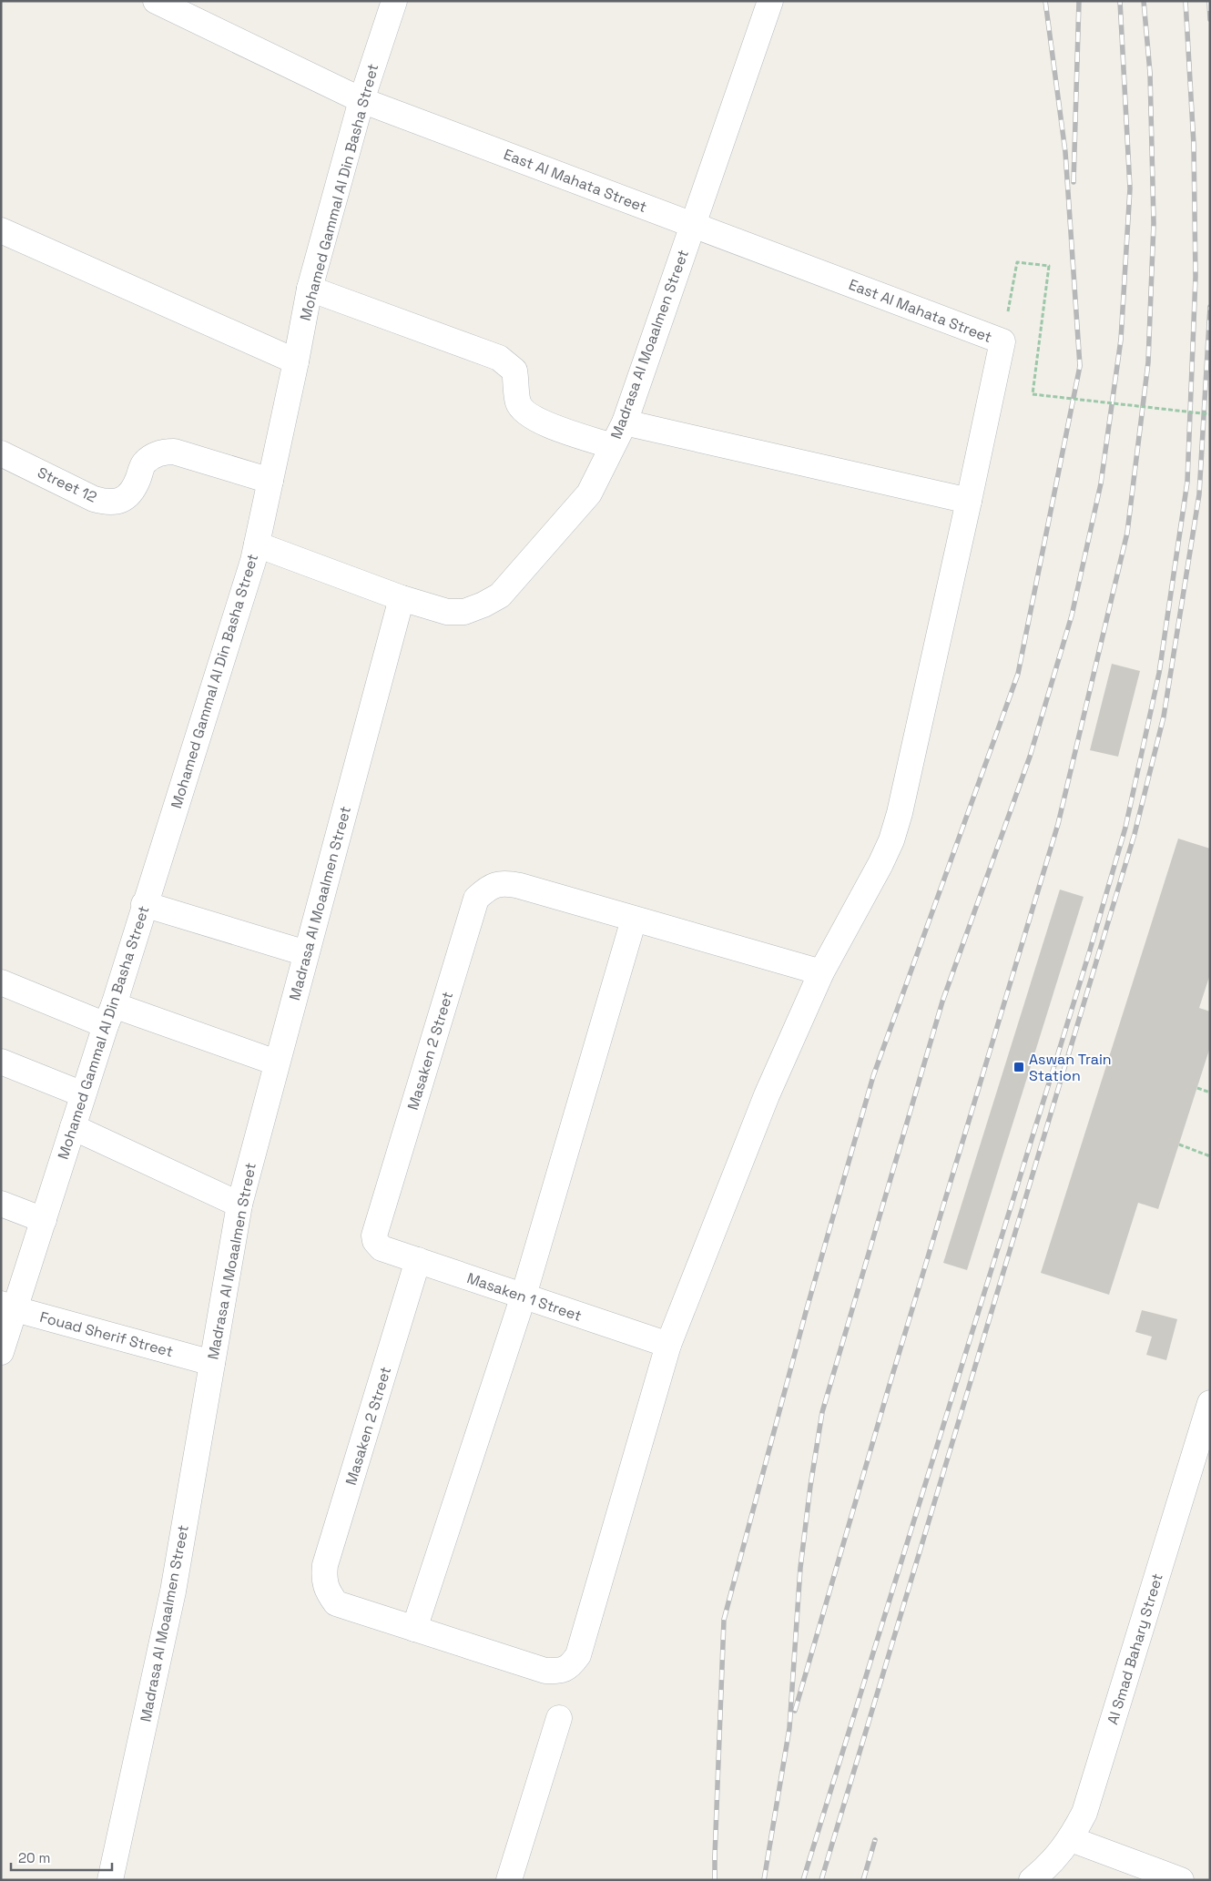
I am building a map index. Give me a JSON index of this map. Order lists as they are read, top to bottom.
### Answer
{
  "streets": {
    "street": [
      "East Al Mahata Street",
      "Mohamed Gammal Al Din Basha Street",
      "Madrasa Al Moaalmen Street",
      "Street 12",
      "Masaken 2 Street",
      "Masaken 1 Street",
      "Fouad Sherif Street",
      "Al Smad Bahary Street"
    ]
  },
  "crossings": [
    ["East Al Mahata Street", "Mohamed Gammal Al Din Basha Street"],
    ["East Al Mahata Street", "Madrasa Al Moaalmen Street"],
    ["Mohamed Gammal Al Din Basha Street", "Madrasa Al Moaalmen Street"],
    ["Mohamed Gammal Al Din Basha Street", "Street 12"],
    ["Mohamed Gammal Al Din Basha Street", "Fouad Sherif Street"],
    ["Madrasa Al Moaalmen Street", "Fouad Sherif Street"],
    ["Masaken 2 Street", "Masaken 1 Street"]
  ],
  "places": {
    "transit": ["Aswan Train Station"]
  },
  "scale_bar": "20 m"
}
